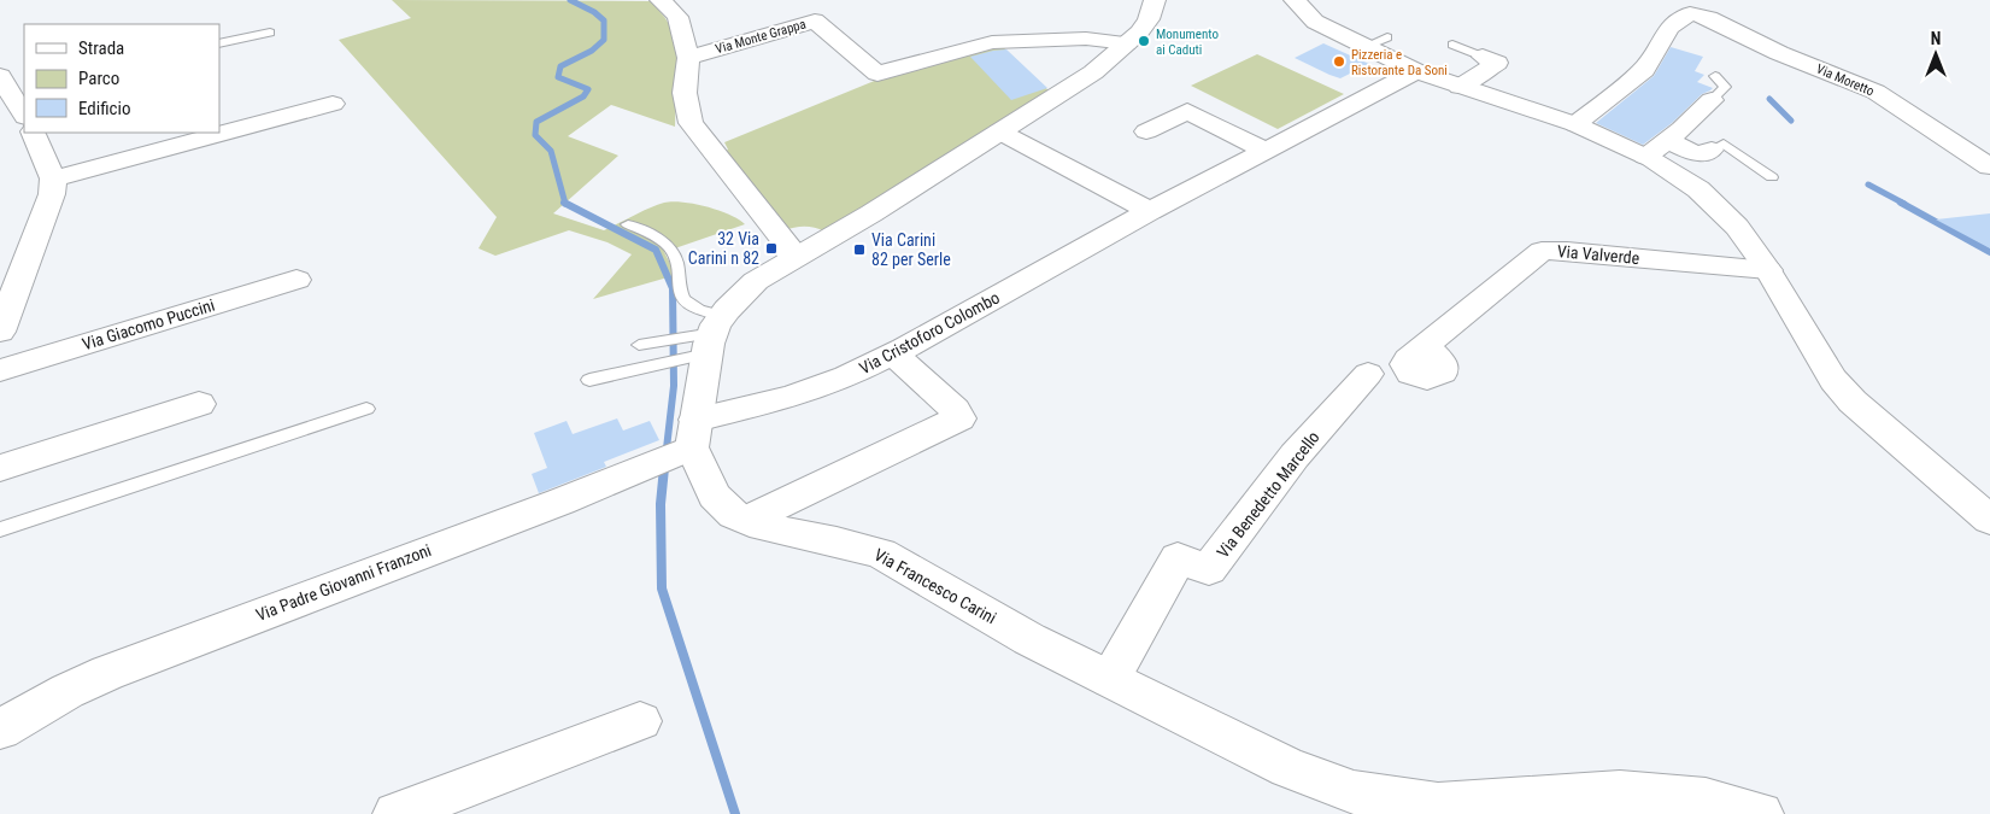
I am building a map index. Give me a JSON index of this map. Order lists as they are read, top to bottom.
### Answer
{
  "streets": {
    "street": [
      "Via Monte Grappa",
      "Via Moretto",
      "Via Valverde",
      "Via Giacomo Puccini",
      "Via Cristoforo Colombo",
      "Via Benedetto Marcello",
      "Via Padre Giovanni Franzoni",
      "Via Francesco Carini"
    ]
  },
  "crossings": [
    ["Via Cristoforo Colombo", "Via Padre Giovanni Franzoni"],
    ["Via Cristoforo Colombo", "Via Francesco Carini"],
    ["Via Benedetto Marcello", "Via Francesco Carini"],
    ["Via Padre Giovanni Franzoni", "Via Francesco Carini"]
  ],
  "places": {
    "other": ["Monumento ai Caduti", "Pizzeria e Ristorante Da Soni"],
    "transit": ["32 Via Carini n 82", "Via Carini 82 per Serle"]
  },
  "legend": ["Strada", "Parco", "Edificio"],
  "north": "top"
}
